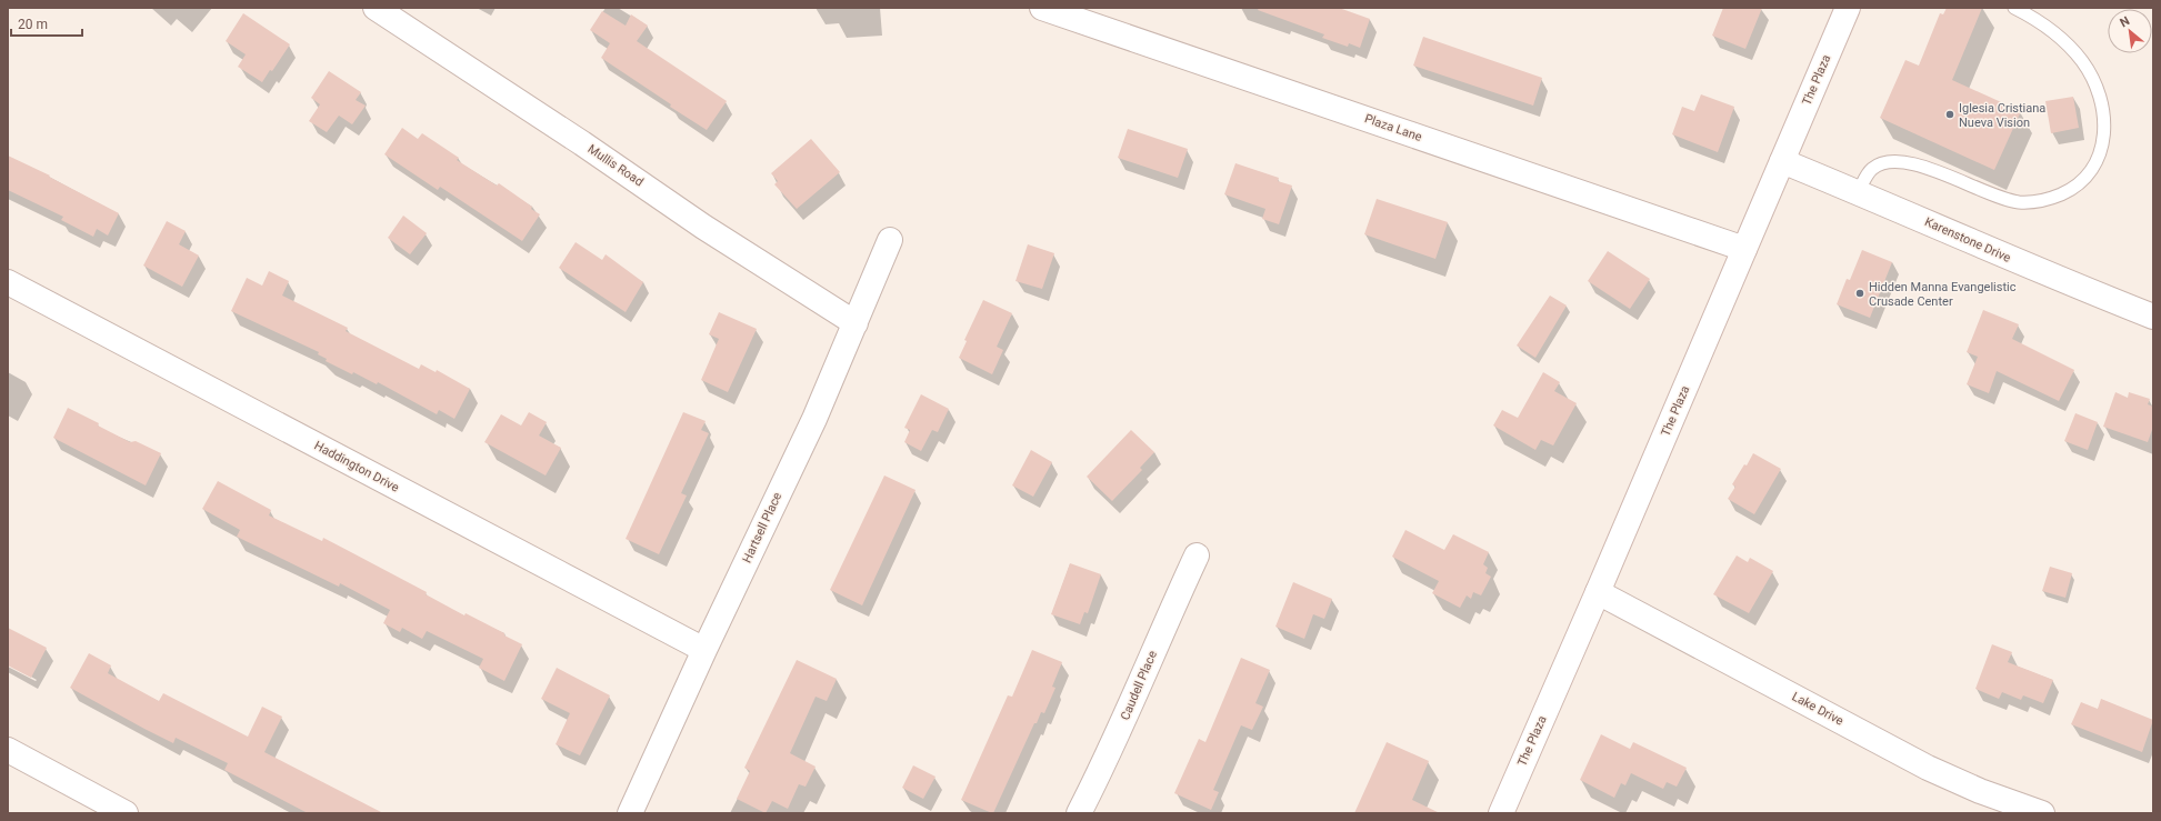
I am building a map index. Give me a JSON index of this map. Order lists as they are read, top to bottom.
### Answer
{
  "streets": {
    "street": [
      "The Plaza",
      "Plaza Lane",
      "Mullis Road",
      "Karenstone Drive",
      "Haddington Drive",
      "Hartsell Place",
      "Caudell Place",
      "Lake Drive"
    ]
  },
  "crossings": [
    ["The Plaza", "Plaza Lane"],
    ["The Plaza", "Karenstone Drive"],
    ["The Plaza", "Lake Drive"],
    ["Mullis Road", "Hartsell Place"],
    ["Haddington Drive", "Hartsell Place"]
  ],
  "places": ["Iglesia Cristiana Nueva Vision", "Hidden Manna Evangelistic Crusade Center"],
  "scale_bar": "20 m",
  "north": "top left"
}
